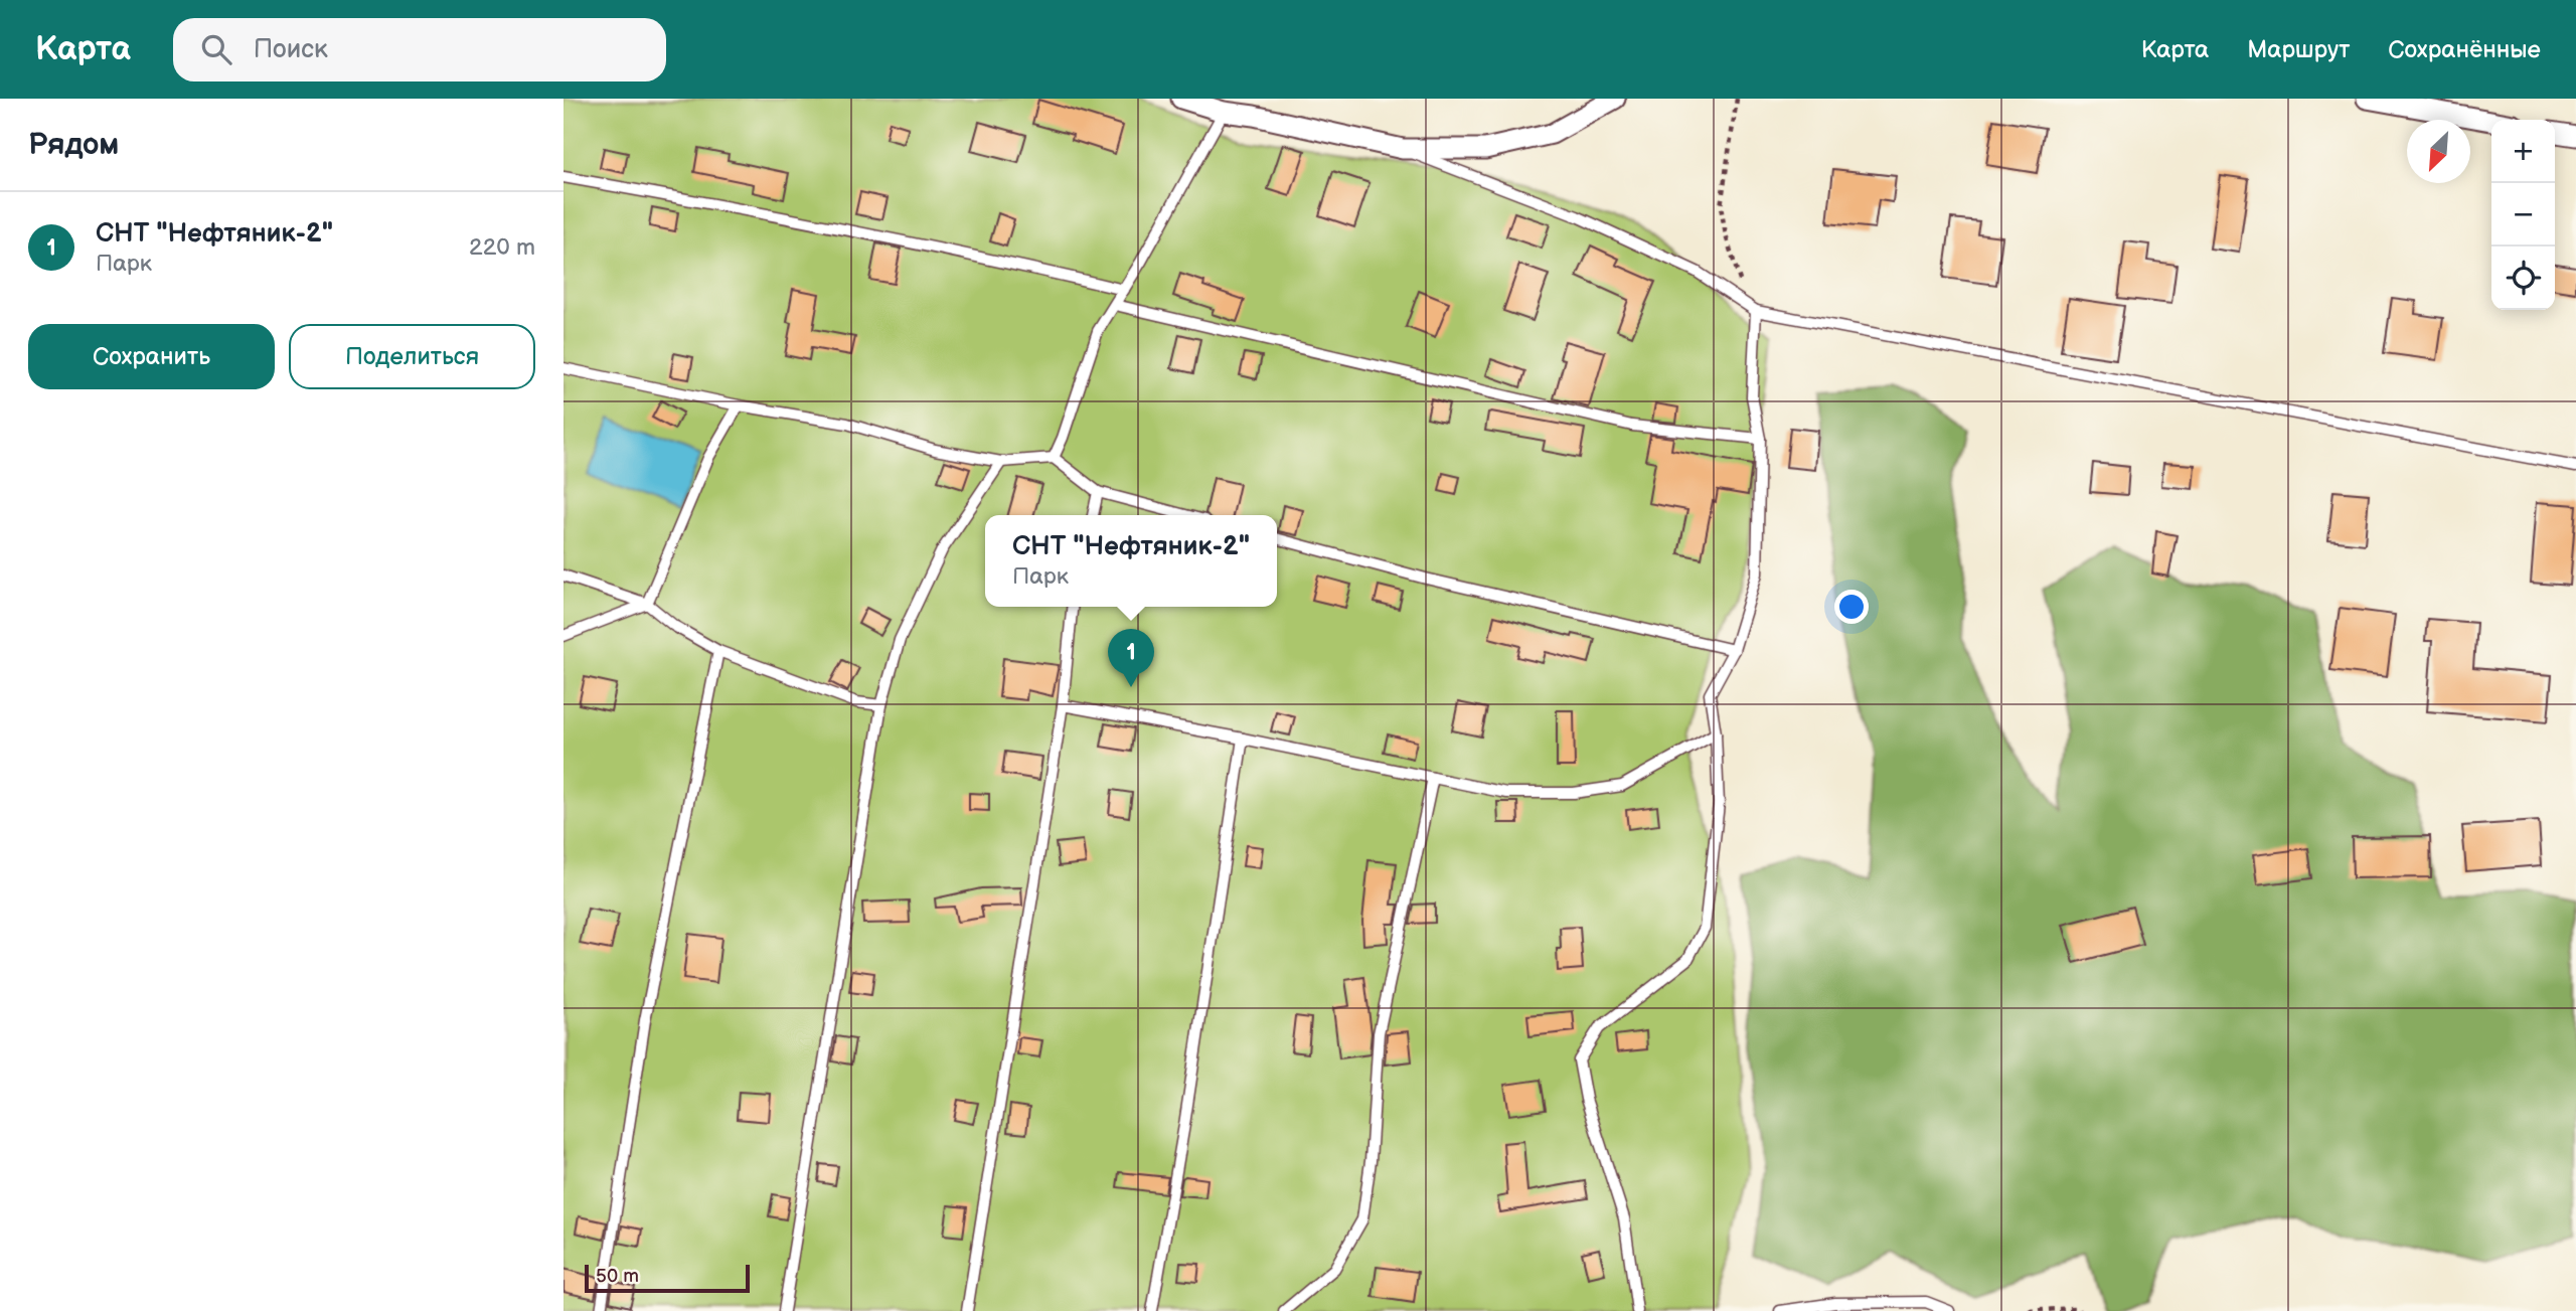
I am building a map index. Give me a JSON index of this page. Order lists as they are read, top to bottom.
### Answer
{
  "scale_bar": "50 m",
  "north": "bottom left",
  "page": {
    "header": "Карта",
    "search": "Поиск",
    "nav": ["Карта", "Маршрут", "Сохранённые"],
    "heading": "Рядом",
    "map_buttons": ["+", "−"],
    "list": [
      {
        "mark": "1",
        "name": "СНТ \"Нефтяник-2\"",
        "note": "Парк",
        "value": "220 m"
      }
    ],
    "buttons": ["Сохранить", "Поделиться"],
    "popup": ["СНТ \"Нефтяник-2\"", "Парк"],
    "pins": "1",
    "scale": "50 m"
  }
}
